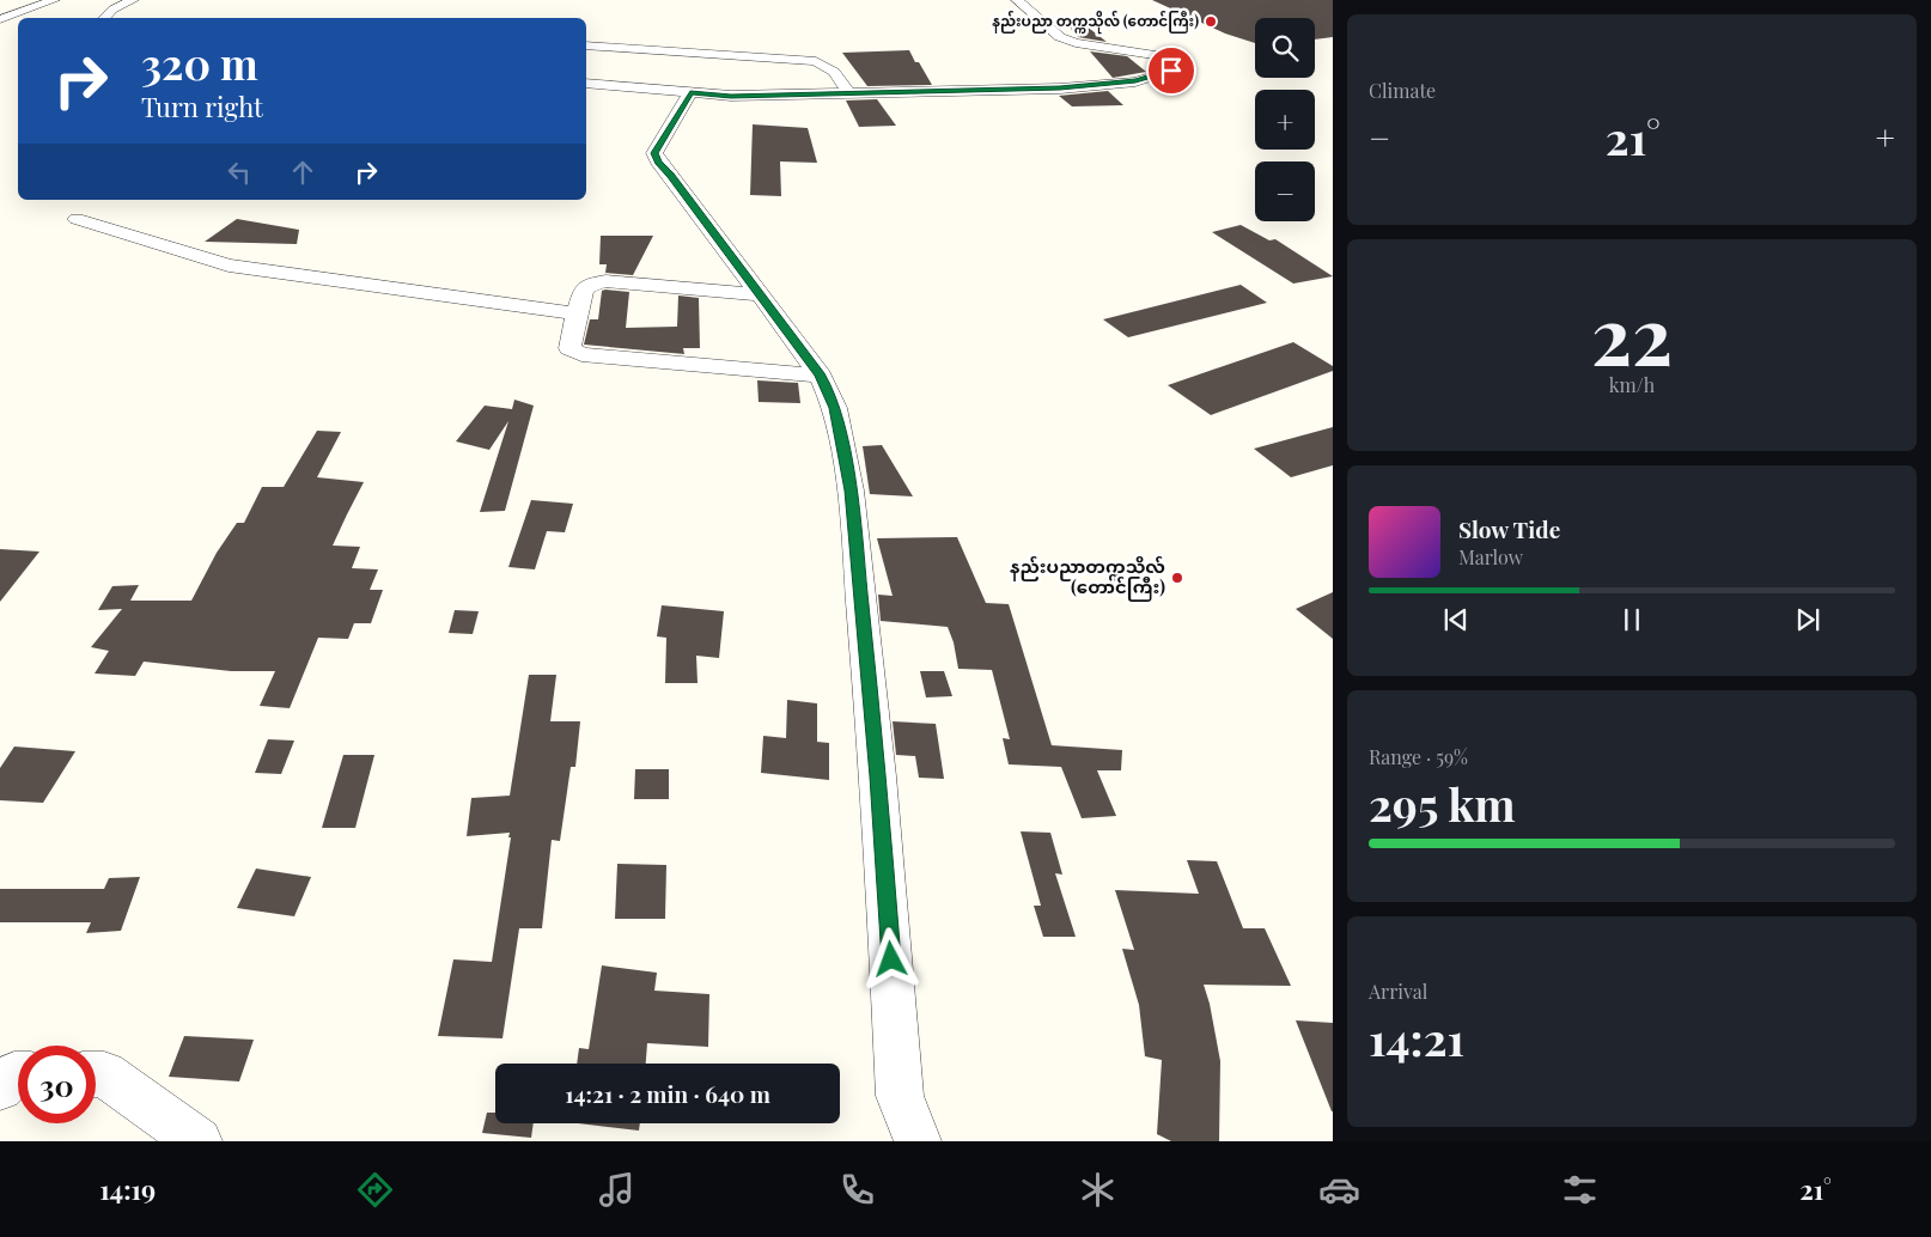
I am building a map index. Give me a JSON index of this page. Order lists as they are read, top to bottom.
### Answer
{
  "places": ["နည်းပညာ တက္ကသိုလ် (တောင်ကြီး)", "နည်းပညာတက္ကသိုလ် (တောင်ကြီး)"],
  "page": {
    "tile": [
      "Climate",
      ["22", "km/h"],
      ["Range · 59%", "295 km"],
      ["Arrival", "14:21"]
    ],
    "map_buttons": ["+", "−"],
    "turn": ["320 m", "Turn right"],
    "heat": ["−", "21°", "+"],
    "song": ["Slow Tide", "Marlow"],
    "limit": "30",
    "trip": "14:21 · 2 min · 640 m",
    "tabs": ["14:19", "21°"]
  }
}
